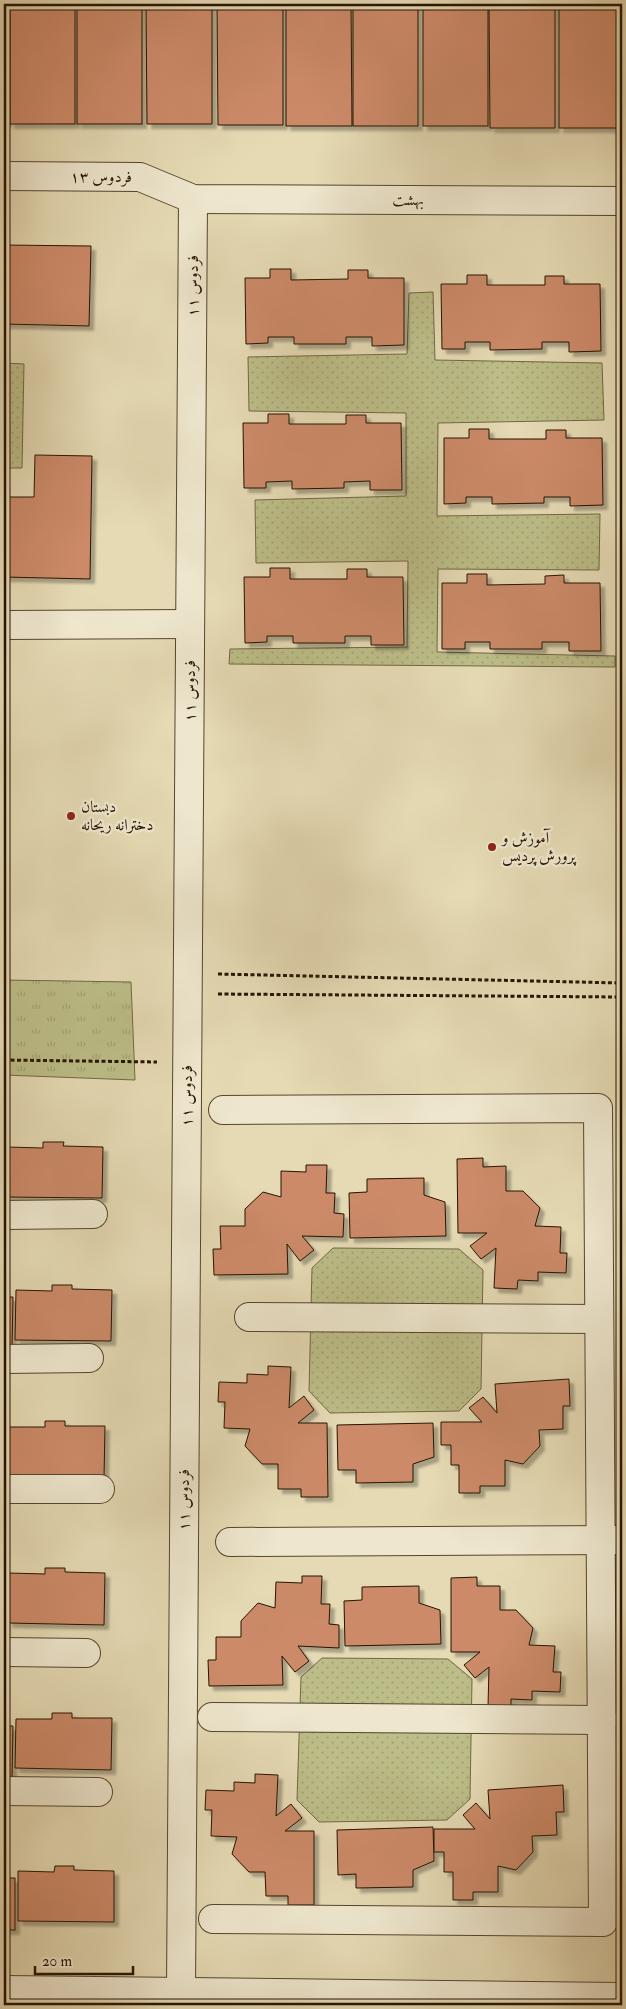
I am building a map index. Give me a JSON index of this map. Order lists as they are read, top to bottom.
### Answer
{
  "streets": {
    "street": ["فردوس ۱۳", "بهشت", "فردوس ۱۱"]
  },
  "crossings": [
    ["فردوس ۱۳", "بهشت"],
    ["فردوس ۱۳", "فردوس ۱۱"],
    ["بهشت", "فردوس ۱۱"]
  ],
  "places": ["دبستان دخترانه ریحانه", "آموزش و پرورش پردیس"],
  "scale_bar": "20 m"
}
